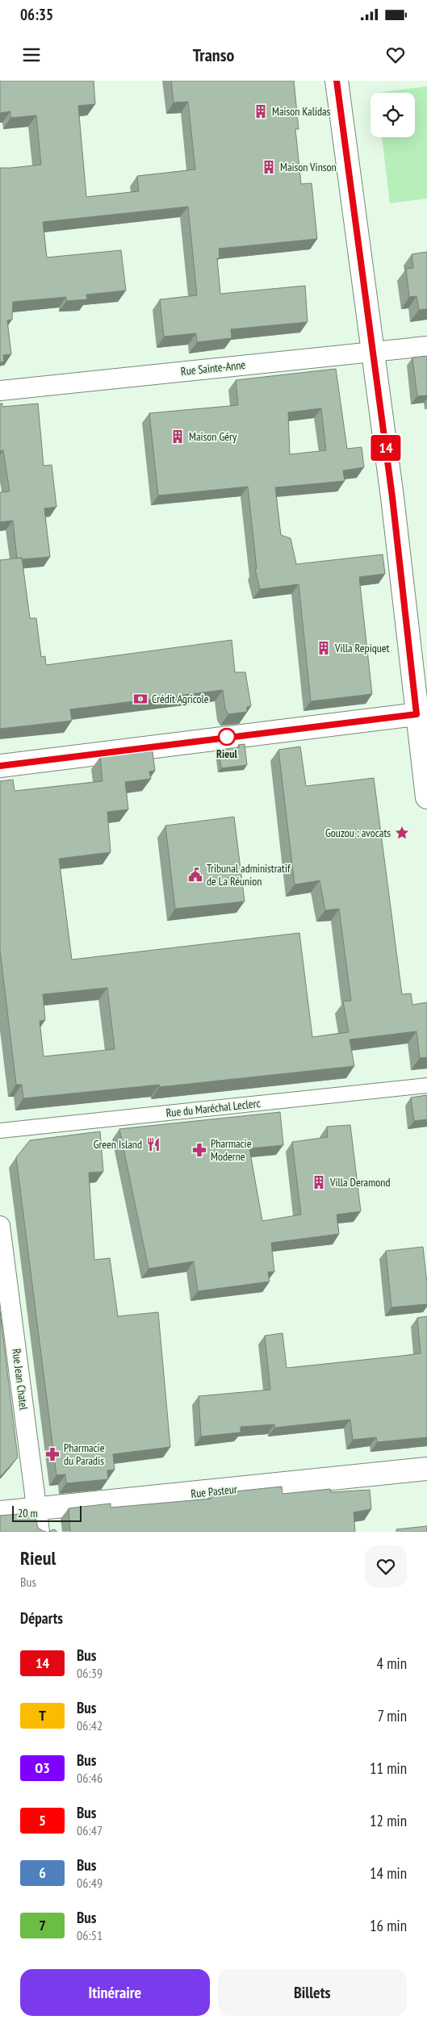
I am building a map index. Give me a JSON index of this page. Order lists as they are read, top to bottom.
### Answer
{
  "streets": {
    "street": [
      "Rue Sainte-Anne",
      "Rue du Maréchal Leclerc",
      "Rue Jean Chatel",
      "Rue Pasteur"
    ]
  },
  "crossings": [
    ["Rue Jean Chatel", "Rue Pasteur"]
  ],
  "places": {
    "building": [
      "Maison Kalidas",
      "Maison Vinson",
      "Maison Géry",
      "Villa Repiquet",
      "Villa Deramond"
    ],
    "bank": ["Crédit Agricole"],
    "other": ["Rieul"],
    "place": ["Gouzou : avocats"],
    "public building": ["Tribunal administratif de La Réunion"],
    "restaurant": ["Green Island"],
    "pharmacy": ["Pharmacie Moderne", "Pharmacie du Paradis"]
  },
  "lines": ["bus line 14"],
  "scale_bar": "20 m",
  "page": {
    "status": "06:35",
    "header": "Transo",
    "on_map": "14",
    "scale": "20 m",
    "heading": [
      ["Rieul", "Bus"],
      "Départs"
    ],
    "list": [
      {
        "mark": "14",
        "name": "Bus",
        "note": "06:39",
        "value": "4 min"
      },
      {
        "mark": "T",
        "name": "Bus",
        "note": "06:42",
        "value": "7 min"
      },
      {
        "mark": "O3",
        "name": "Bus",
        "note": "06:46",
        "value": "11 min"
      },
      {
        "mark": "5",
        "name": "Bus",
        "note": "06:47",
        "value": "12 min"
      },
      {
        "mark": "6",
        "name": "Bus",
        "note": "06:49",
        "value": "14 min"
      },
      {
        "mark": "7",
        "name": "Bus",
        "note": "06:51",
        "value": "16 min"
      }
    ],
    "buttons": ["Itinéraire", "Billets"]
  }
}
